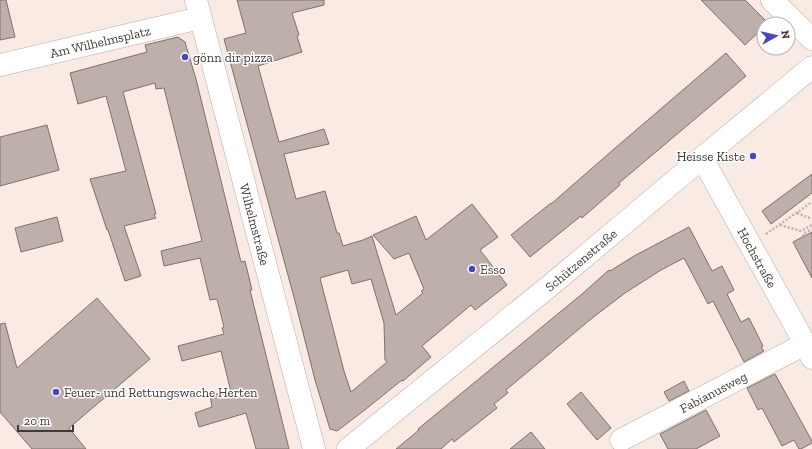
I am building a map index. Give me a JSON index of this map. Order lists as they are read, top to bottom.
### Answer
{
  "streets": {
    "street": [
      "Am Wilhelmsplatz",
      "Wilhelmstraße",
      "Hochstraße",
      "Schützenstraße",
      "Fabianusweg"
    ]
  },
  "crossings": [
    ["Am Wilhelmsplatz", "Wilhelmstraße"],
    ["Hochstraße", "Schützenstraße"],
    ["Hochstraße", "Fabianusweg"]
  ],
  "places": [
    "gönn dir pizza",
    "Heisse Kiste",
    "Esso",
    "Feuer- und Rettungswache Herten"
  ],
  "scale_bar": "20 m",
  "north": "right"
}
